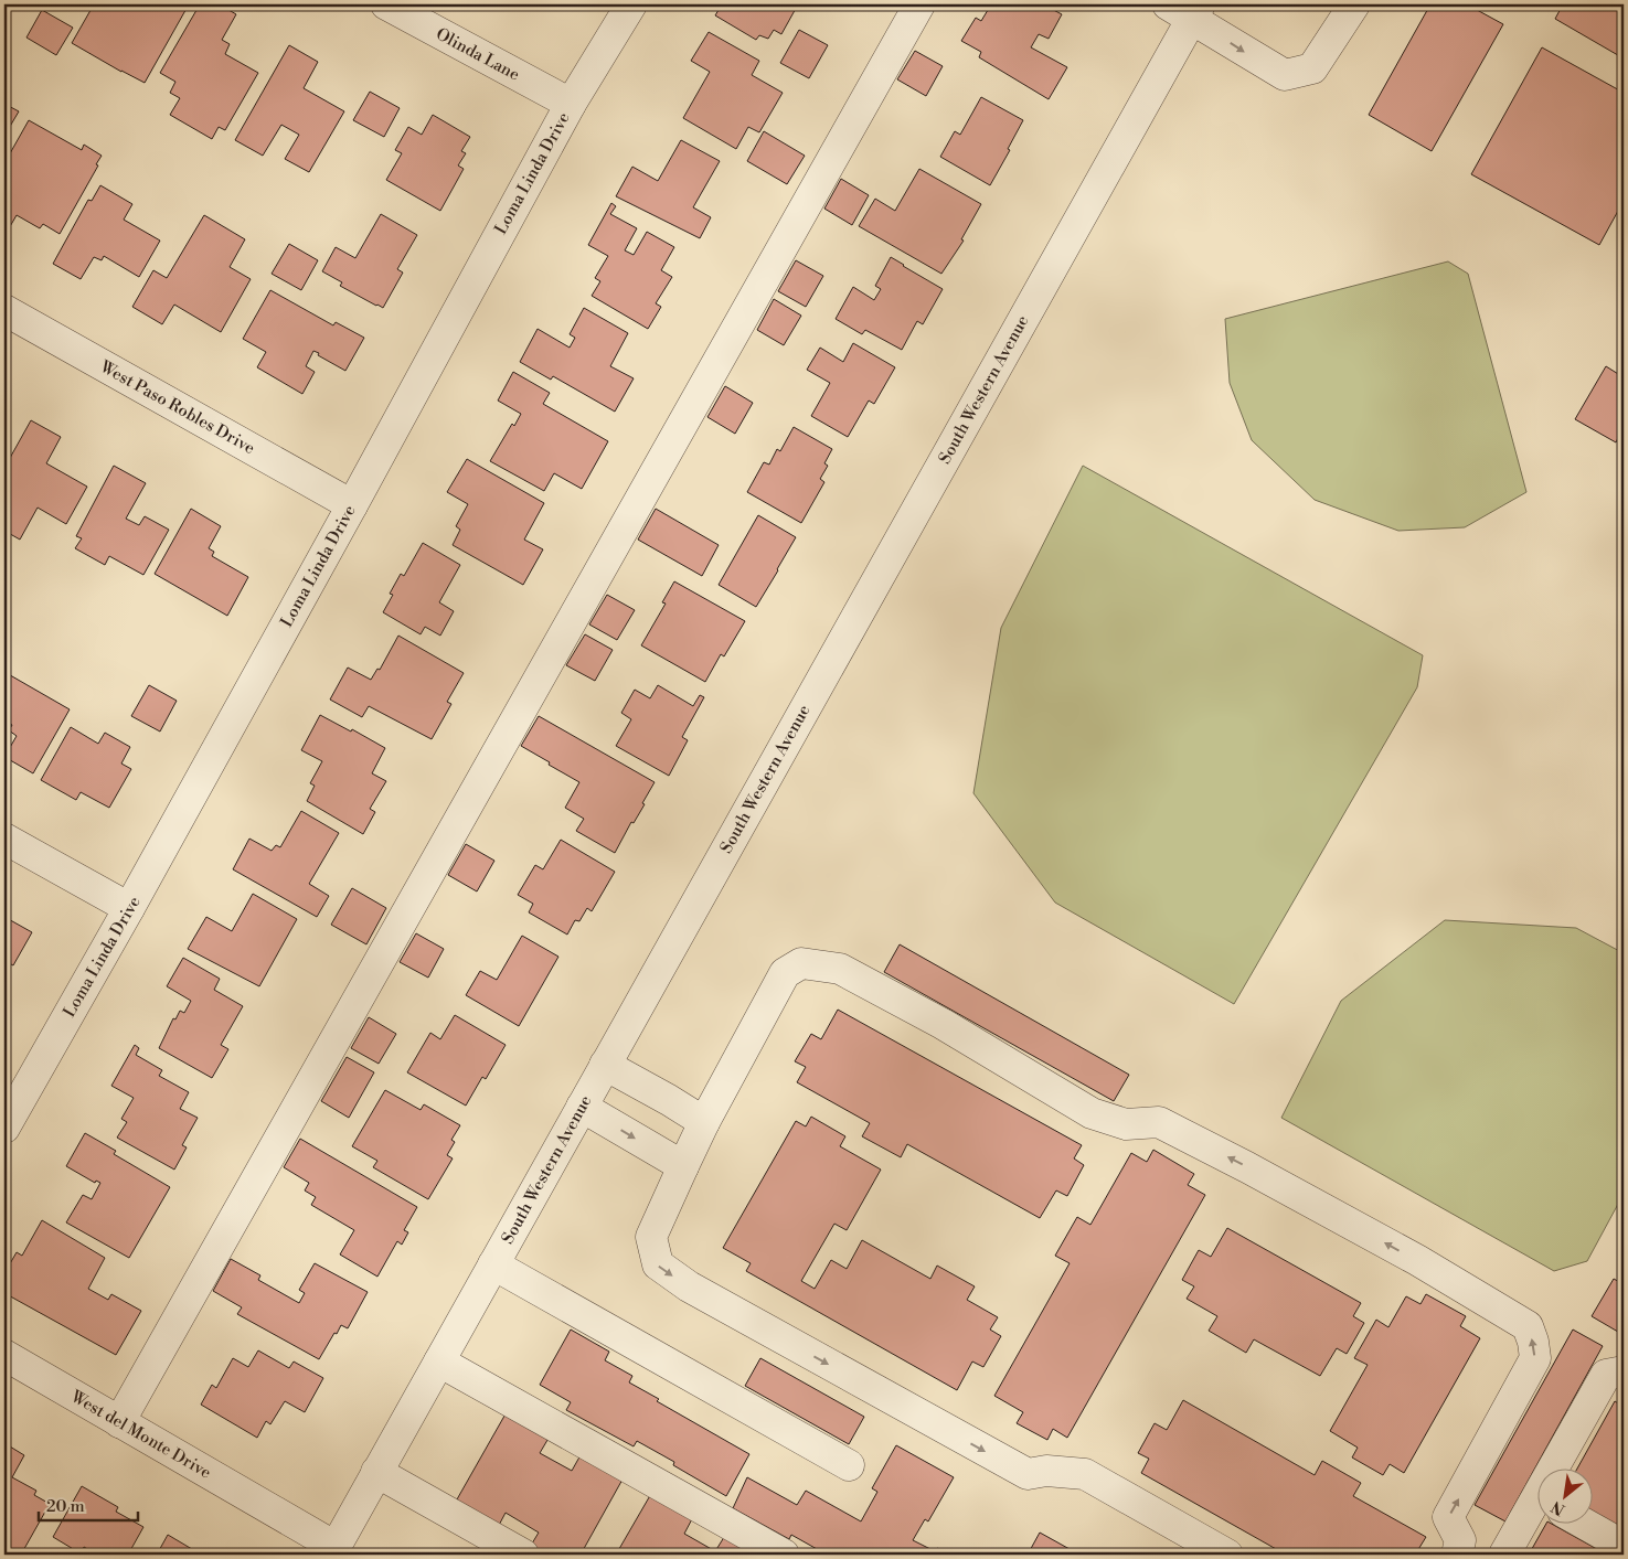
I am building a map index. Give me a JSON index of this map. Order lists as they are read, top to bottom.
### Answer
{
  "streets": {
    "street": [
      "Olinda Lane",
      "Loma Linda Drive",
      "South Western Avenue",
      "West Paso Robles Drive",
      "West del Monte Drive"
    ]
  },
  "crossings": [
    ["Olinda Lane", "Loma Linda Drive"],
    ["Loma Linda Drive", "West Paso Robles Drive"],
    ["South Western Avenue", "West del Monte Drive"]
  ],
  "scale_bar": "20 m",
  "north": "bottom left"
}
